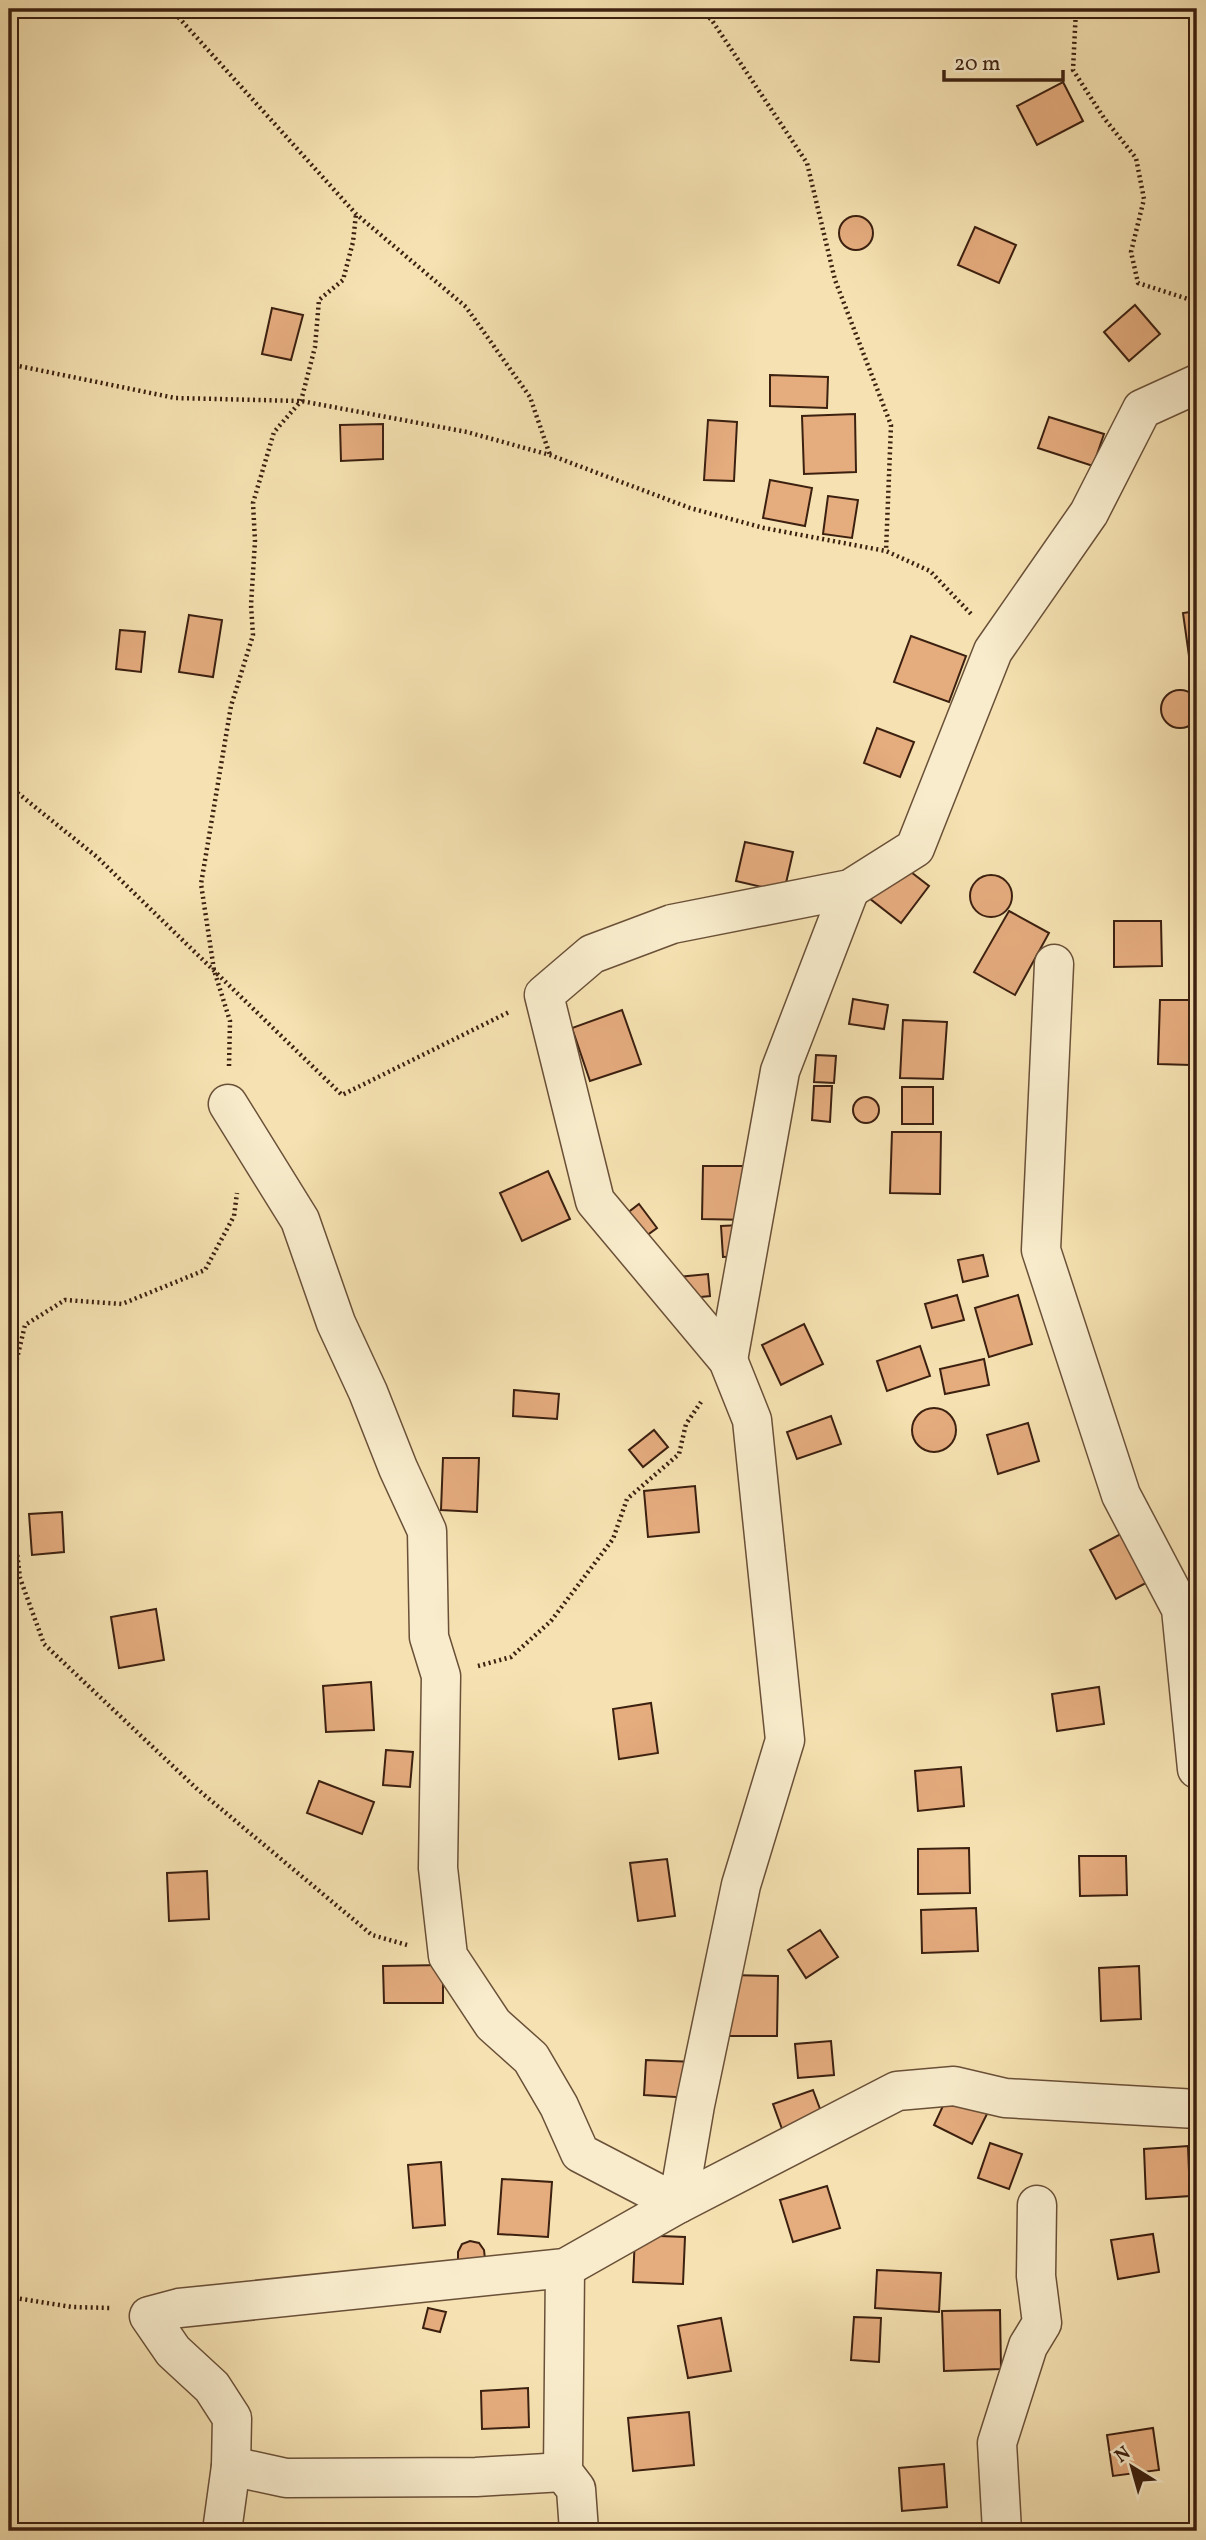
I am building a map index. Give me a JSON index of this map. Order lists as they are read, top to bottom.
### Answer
{
  "scale_bar": "20 m",
  "north": "top left"
}
